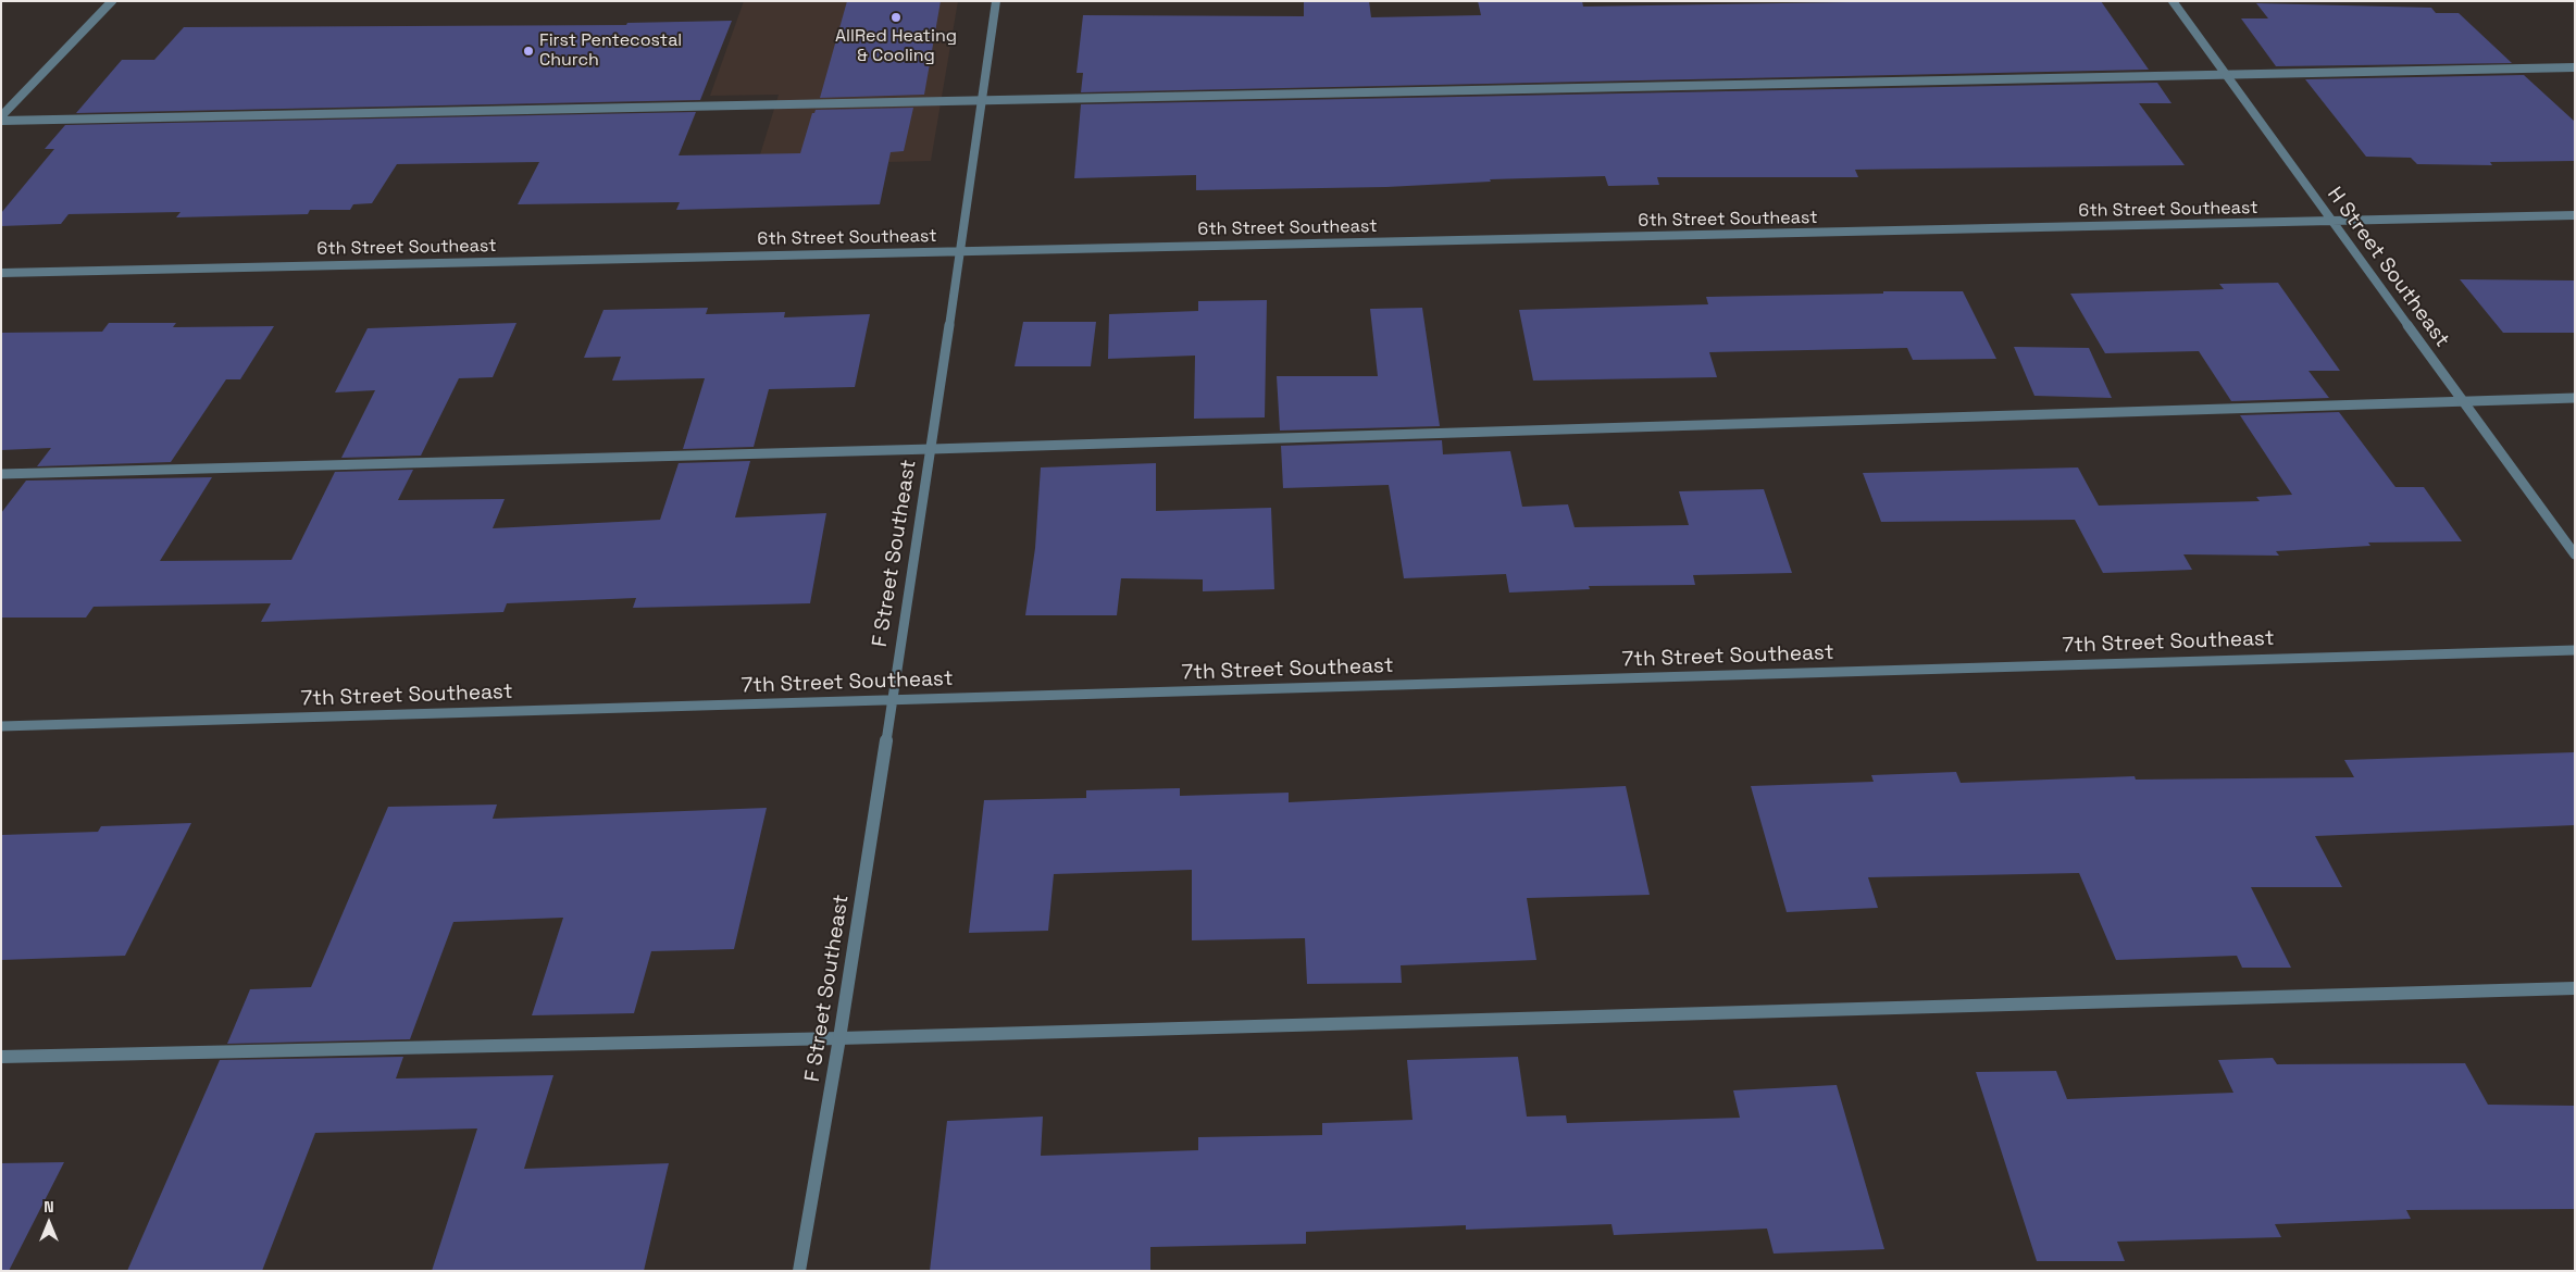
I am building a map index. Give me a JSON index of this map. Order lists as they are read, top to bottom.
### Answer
{
  "streets": {
    "street": [
      "6th Street Southeast",
      "H Street Southeast",
      "F Street Southeast",
      "7th Street Southeast"
    ]
  },
  "crossings": [
    ["6th Street Southeast", "H Street Southeast"],
    ["6th Street Southeast", "F Street Southeast"],
    ["F Street Southeast", "7th Street Southeast"]
  ],
  "places": ["AllRed Heating & Cooling", "First Pentecostal Church"],
  "north": "top"
}
